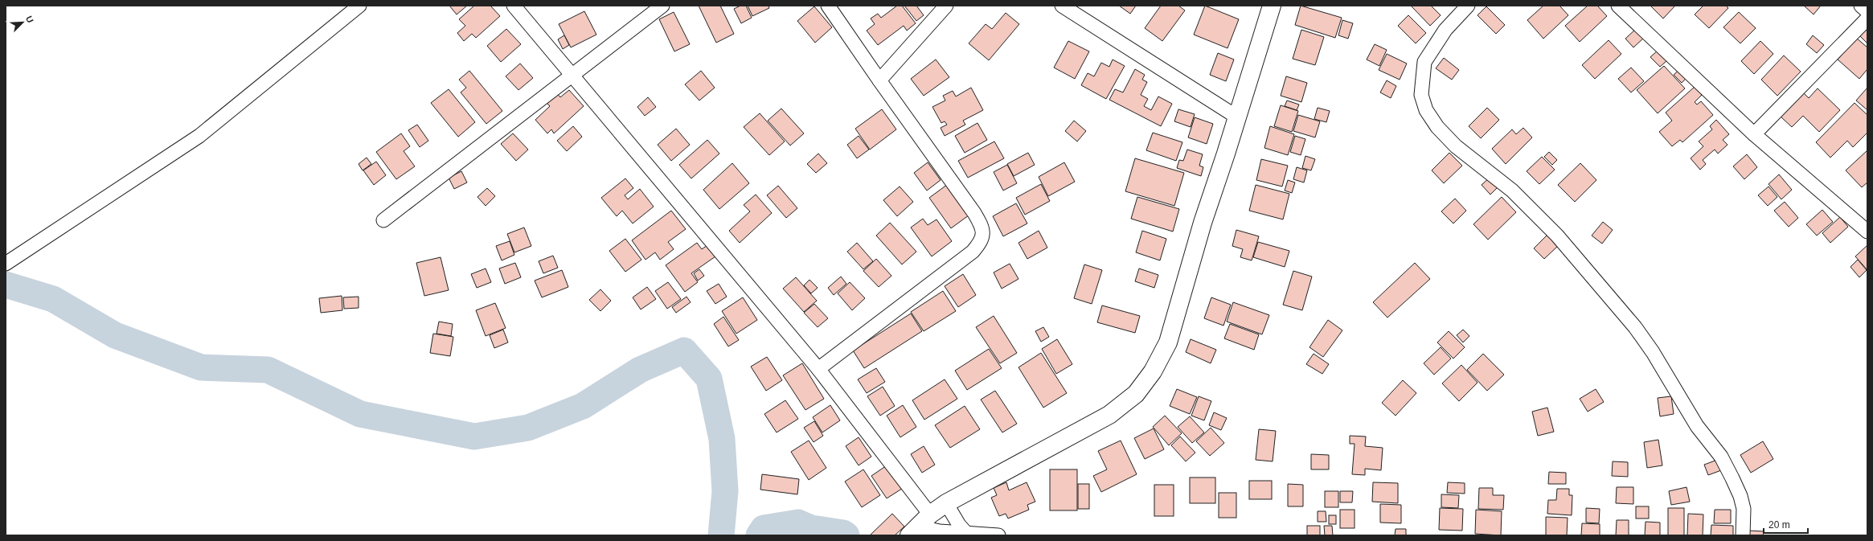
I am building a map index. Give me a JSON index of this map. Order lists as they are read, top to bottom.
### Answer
{
  "scale_bar": "20 m",
  "north": "top right"
}
